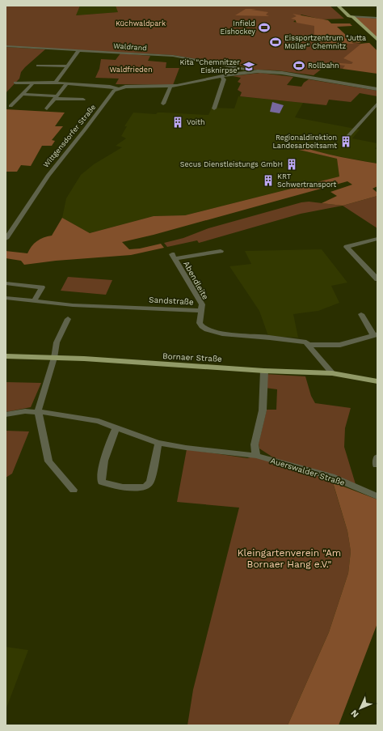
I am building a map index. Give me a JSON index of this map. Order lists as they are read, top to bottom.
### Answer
{
  "streets": {
    "main road": ["Bornaer Straße"],
    "street": [
      "Waldrand",
      "Wittgensdorfer Straße",
      "Abendleite",
      "Sandstraße",
      "Auerswalder Straße"
    ]
  },
  "crossings": [
    ["Abendleite", "Sandstraße"]
  ],
  "parks": ["Küchwaldpark", "Waldfrieden", "Kleingartenverein \"Am Bornaer Hang e.V.\""],
  "places": {
    "sports": ["Infield Eishockey", "Eissportzentrum \"Jutta Müller\" Chemnitz", "Rollbahn"],
    "school or university": ["Kita \"Chemnitzer Eisknirpse\""],
    "building": [
      "Voith",
      "Regionaldirektion Landesarbeitsamt",
      "Secus Dienstleistungs GmbH",
      "KRT Schwertransport"
    ]
  },
  "north": "bottom left"
}
